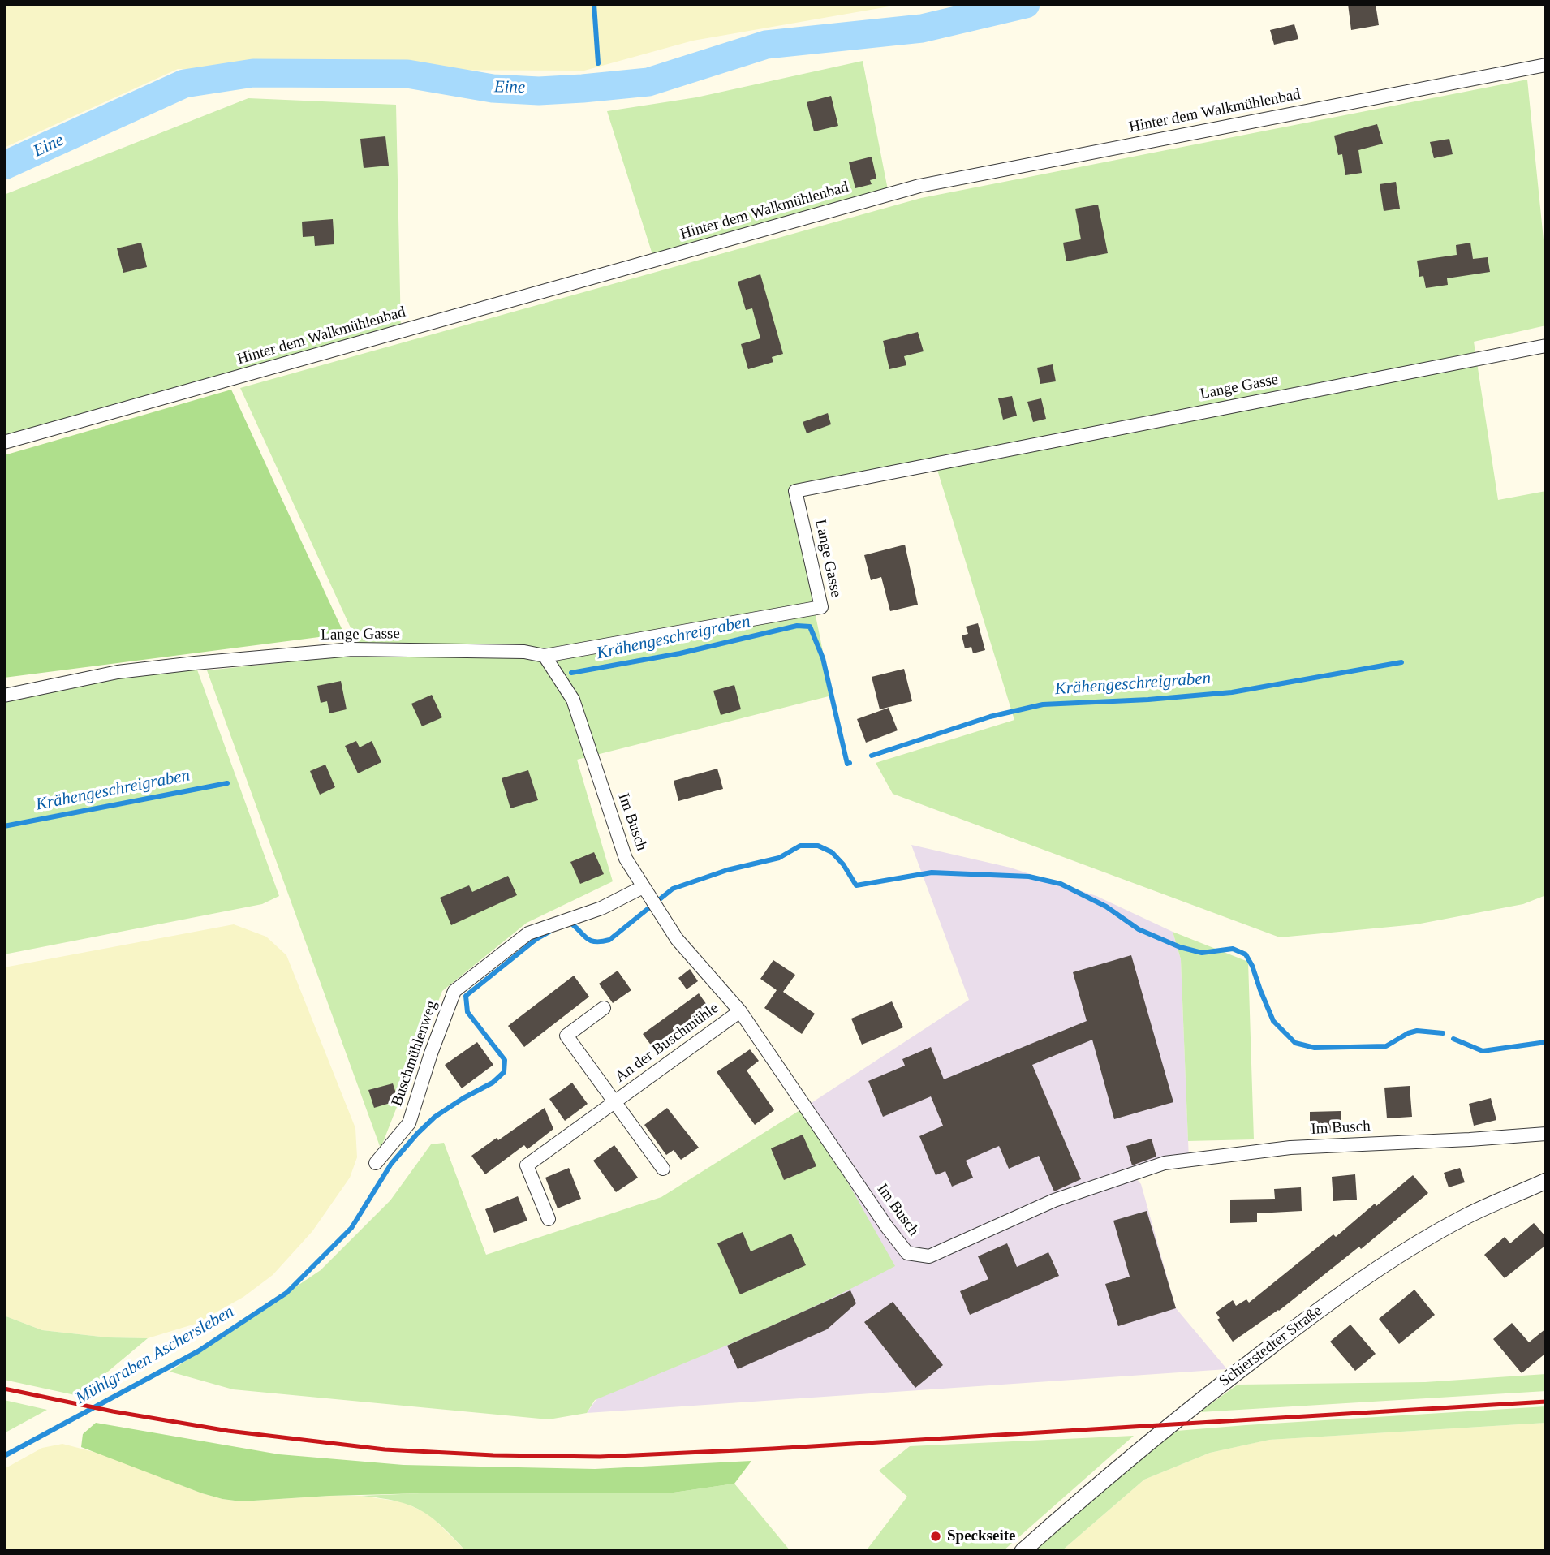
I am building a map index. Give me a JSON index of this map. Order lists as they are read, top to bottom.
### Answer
{
  "streets": {
    "street": [
      "Hinter dem Walkmühlenbad",
      "Lange Gasse",
      "Im Busch",
      "An der Buschmühle",
      "Buschmühlenweg",
      "Schierstedter Straße"
    ]
  },
  "crossings": [
    ["Lange Gasse", "Im Busch"],
    ["Im Busch", "An der Buschmühle"],
    ["Im Busch", "Buschmühlenweg"]
  ],
  "water": ["Eine", "Krähengeschreigraben", "Mühlgraben Aschersleben"],
  "places": ["Speckseite"]
}
